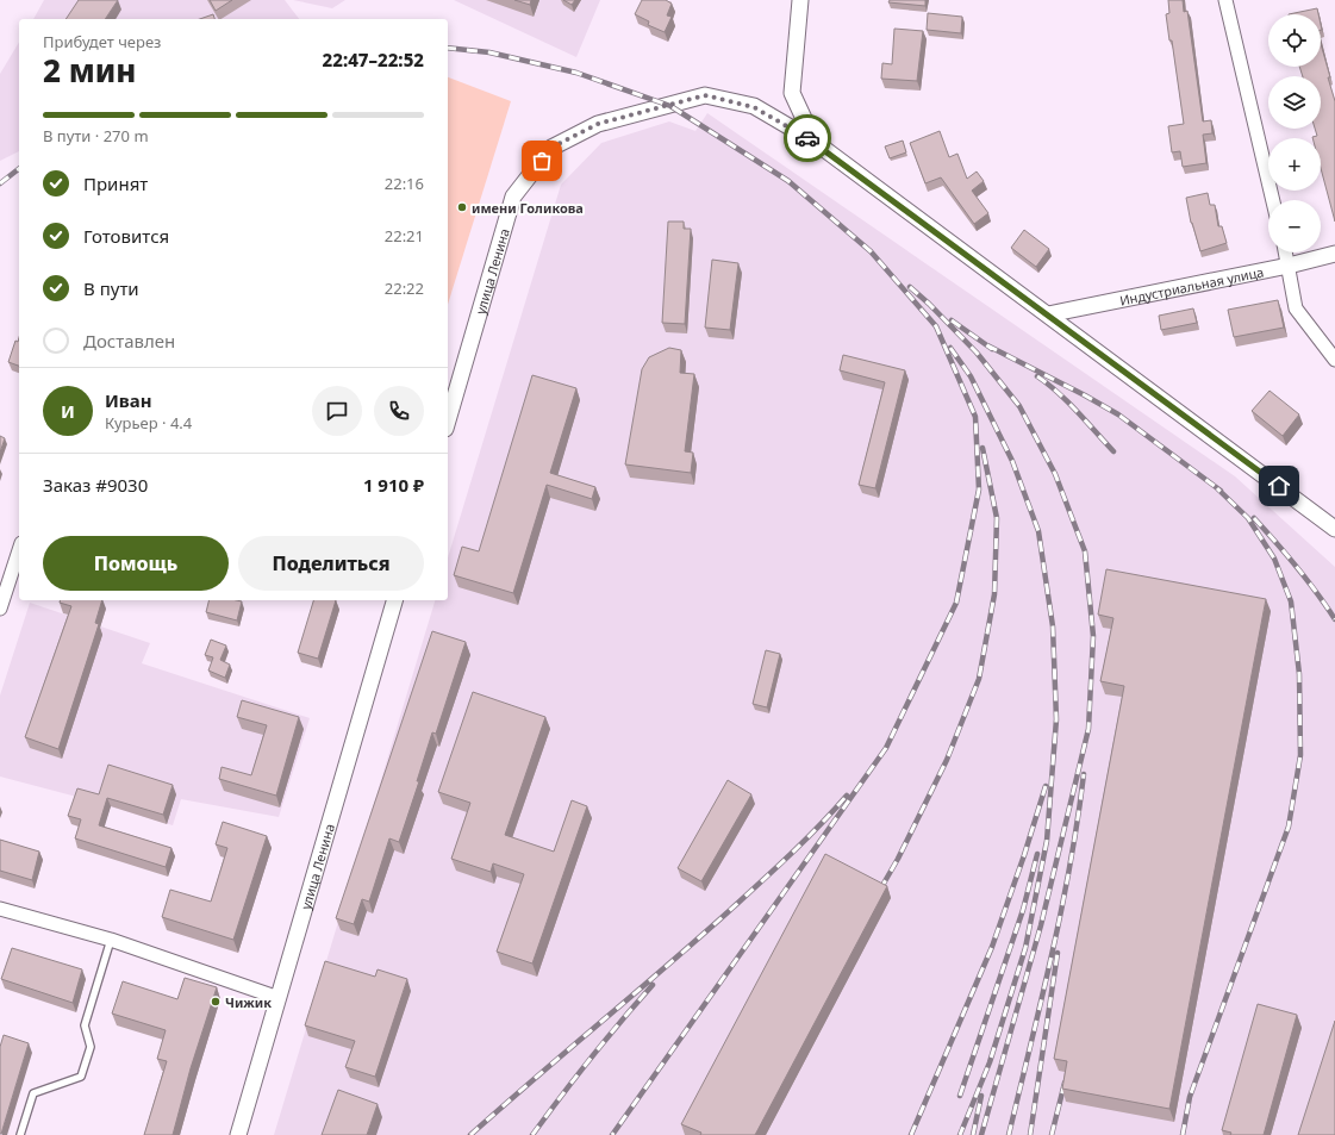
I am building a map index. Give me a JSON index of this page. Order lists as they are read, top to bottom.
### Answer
{
  "streets": {
    "street": ["улица Ленина", "Индустриальная улица"]
  },
  "crossings": [
    ["улица Ленина", "Индустриальная улица"]
  ],
  "places": ["имени Голикова", "Чижик"],
  "page": {
    "map_buttons": ["+", "−"],
    "heading": ["2 мин", "Прибудет через", "22:47–22:52"],
    "panel": [
      "Иван",
      "Курьер · 4.4",
      "Заказ #9030",
      "1 910 ₽"
    ],
    "bar": "В пути · 270 m",
    "list": [
      ["Принят", "22:16"],
      ["Готовится", "22:21"],
      ["В пути", "22:22"],
      "Доставлен"
    ],
    "round": "И",
    "buttons": ["Помощь", "Поделиться"]
  }
}
